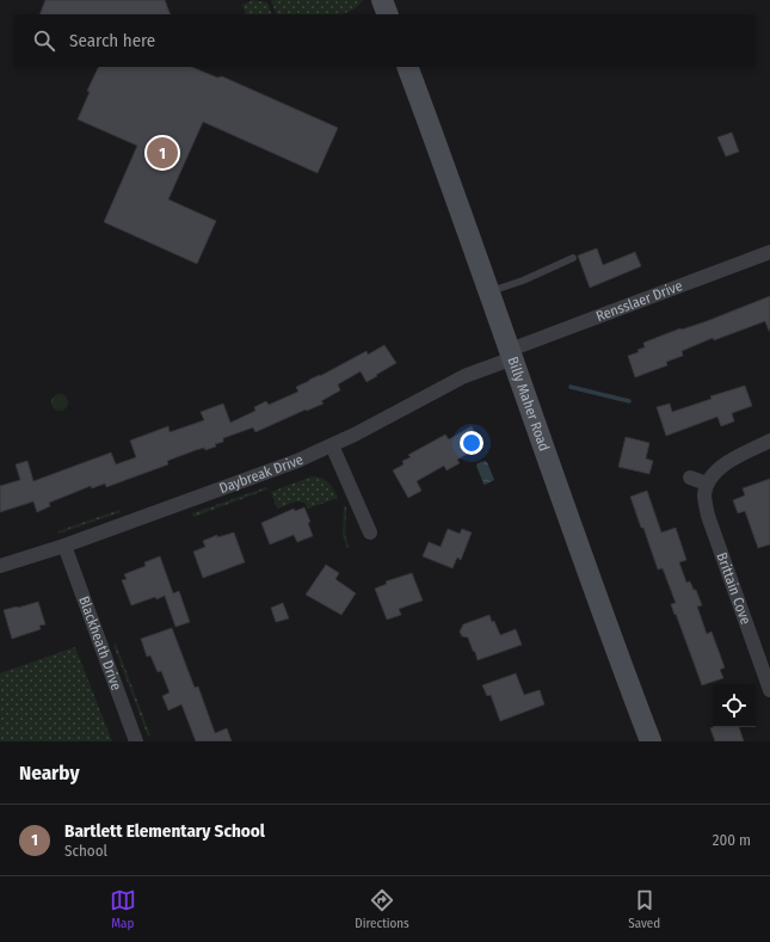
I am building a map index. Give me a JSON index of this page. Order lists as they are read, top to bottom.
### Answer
{
  "streets": {
    "main road": ["Billy Maher Road"],
    "street": [
      "Rensslaer Drive",
      "Daybreak Drive",
      "Brittain Cove",
      "Blackheath Drive"
    ]
  },
  "crossings": [
    ["Rensslaer Drive", "Billy Maher Road"],
    ["Rensslaer Drive", "Daybreak Drive"],
    ["Billy Maher Road", "Daybreak Drive"],
    ["Daybreak Drive", "Blackheath Drive"]
  ],
  "page": {
    "search": "Search here",
    "pins": "1",
    "heading": "Nearby",
    "list": [
      {
        "mark": "1",
        "name": "Bartlett Elementary School",
        "note": "School",
        "value": "200 m"
      }
    ],
    "nav": ["Map", "Directions", "Saved"]
  }
}
